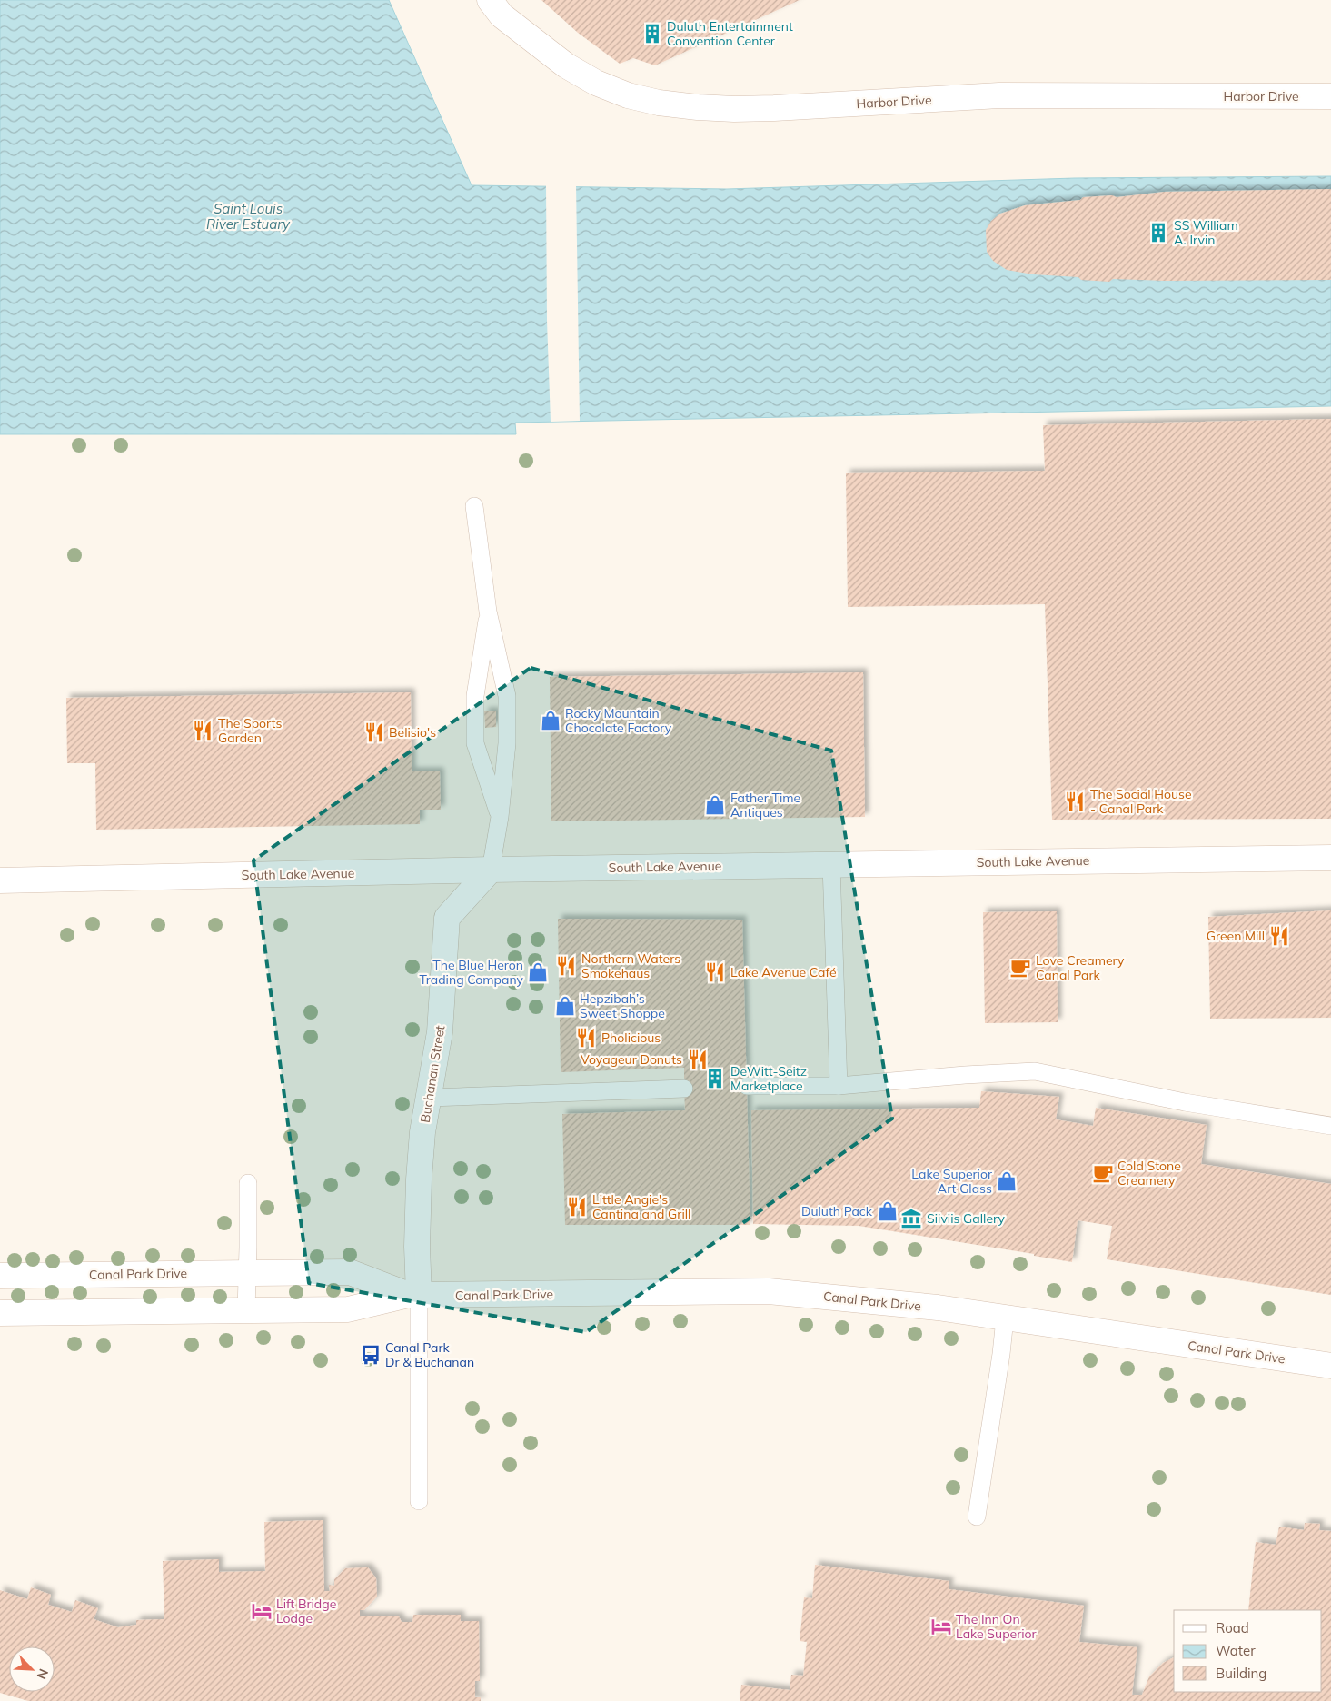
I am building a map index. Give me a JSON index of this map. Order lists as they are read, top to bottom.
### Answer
{
  "streets": {
    "street": [
      "Harbor Drive",
      "South Lake Avenue",
      "Buchanan Street",
      "Canal Park Drive"
    ]
  },
  "crossings": [
    ["South Lake Avenue", "Buchanan Street"],
    ["Buchanan Street", "Canal Park Drive"]
  ],
  "water": ["Saint Louis River Estuary"],
  "places": {
    "building": ["Duluth Entertainment Convention Center", "SS William A. Irvin", "DeWitt-Seitz Marketplace"],
    "shop": [
      "Rocky Mountain Chocolate Factory",
      "Father Time Antiques",
      "The Blue Heron Trading Company",
      "Hepzibah’s Sweet Shoppe",
      "Lake Superior Art Glass",
      "Duluth Pack"
    ],
    "restaurant": [
      "The Sports Garden",
      "Belisio's",
      "The Social House - Canal Park",
      "Green Mill",
      "Northern Waters Smokehaus",
      "Lake Avenue Café",
      "Pholicious",
      "Voyageur Donuts",
      "Little Angie's Cantina and Grill"
    ],
    "cafe": ["Love Creamery Canal Park", "Cold Stone Creamery"],
    "museum": ["Siiviis Gallery"],
    "bus stop": ["Canal Park Dr & Buchanan"],
    "hotel": ["Lift Bridge Lodge", "The Inn On Lake Superior"]
  },
  "legend": ["Road", "Water", "Building"],
  "north": "bottom right"
}
